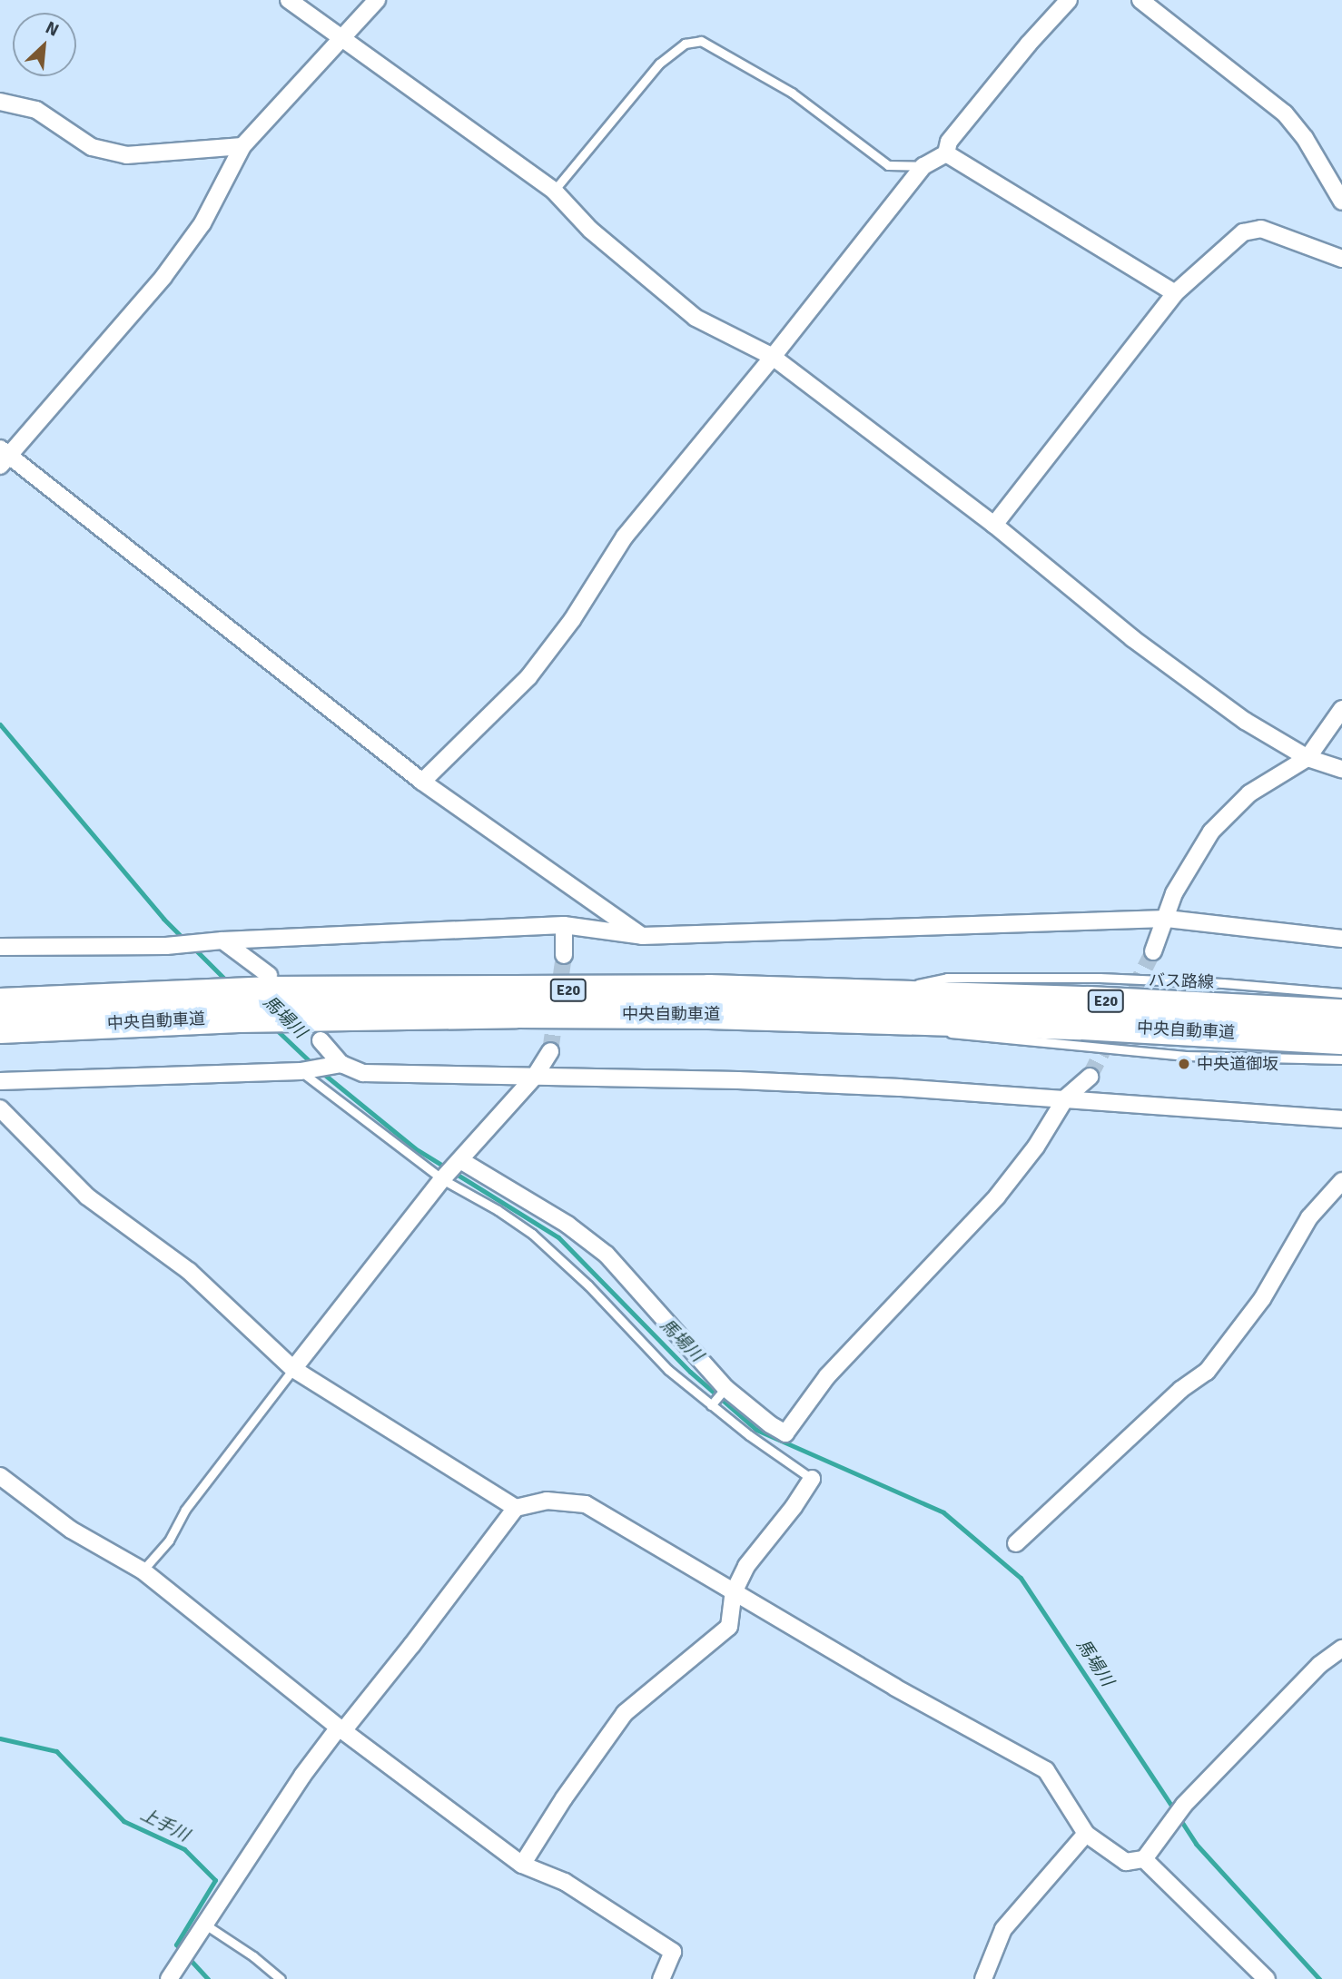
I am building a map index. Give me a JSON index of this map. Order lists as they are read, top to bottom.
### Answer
{
  "streets": {
    "highway": ["E20", "中央自動車道"],
    "lane": ["バス路線"]
  },
  "crossings": [
    ["バス路線", "中央自動車道"]
  ],
  "water": ["馬場川", "上手川"],
  "places": ["中央道御坂"],
  "north": "top right"
}
